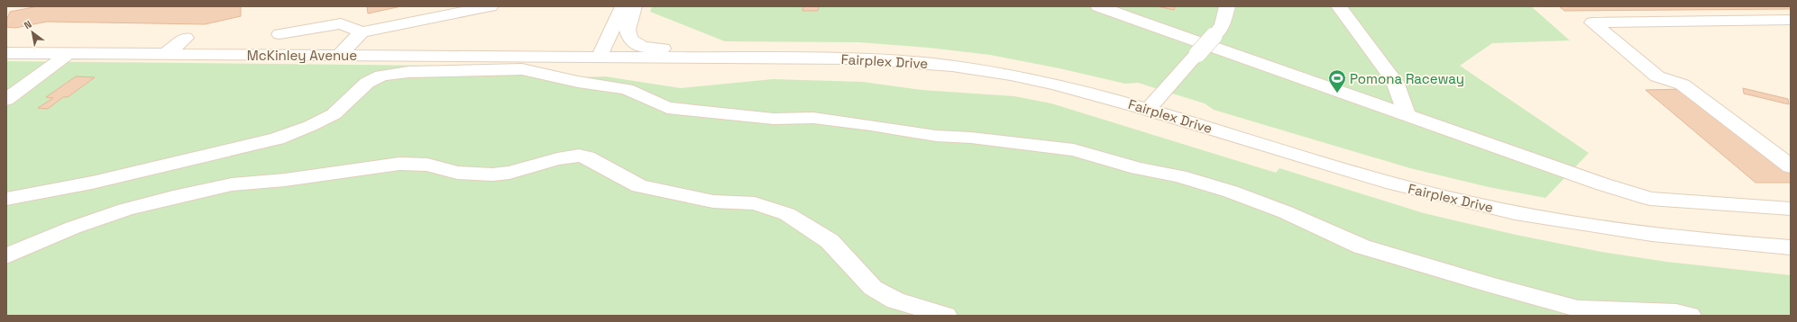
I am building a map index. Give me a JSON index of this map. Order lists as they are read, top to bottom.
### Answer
{
  "streets": {
    "street": ["McKinley Avenue", "Fairplex Drive"]
  },
  "crossings": [
    ["McKinley Avenue", "Fairplex Drive"]
  ],
  "places": {
    "sports": ["Pomona Raceway"]
  },
  "north": "top left"
}
